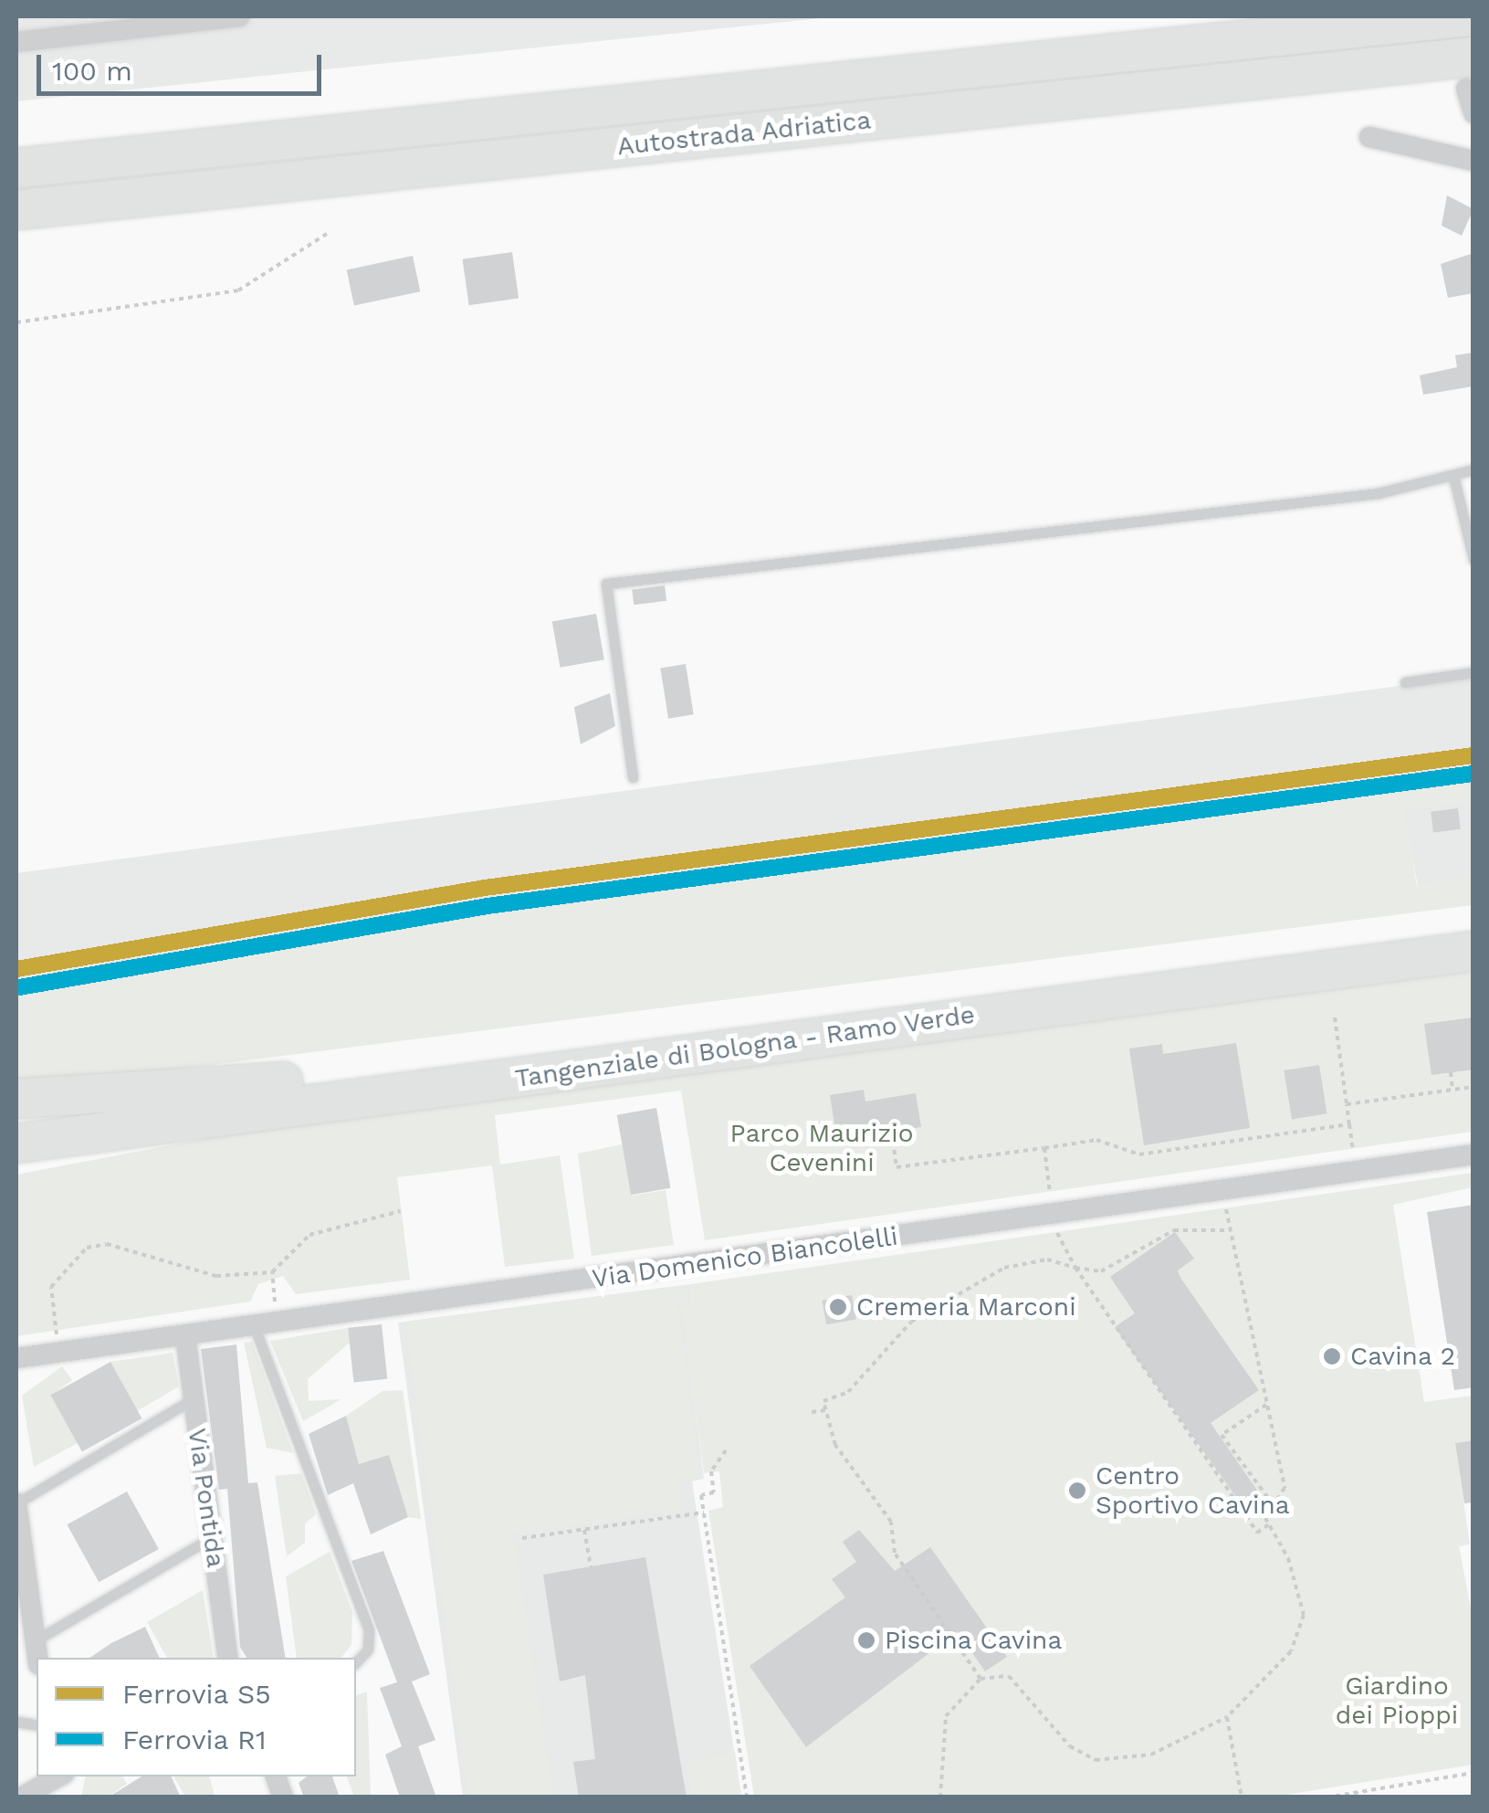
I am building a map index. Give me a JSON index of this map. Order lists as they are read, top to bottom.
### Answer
{
  "streets": {
    "highway": ["Autostrada Adriatica", "Tangenziale di Bologna - Ramo Verde"],
    "street": ["Via Domenico Biancolelli", "Via Pontida"]
  },
  "crossings": [
    ["Via Domenico Biancolelli", "Via Pontida"]
  ],
  "parks": ["Parco Maurizio Cevenini", "Giardino dei Pioppi"],
  "places": [
    "Cremeria Marconi",
    "Cavina 2",
    "Centro Sportivo Cavina",
    "Piscina Cavina"
  ],
  "lines": ["rail line S5", "rail line R1"],
  "legend": ["Ferrovia S5", "Ferrovia R1"],
  "scale_bar": "100 m"
}
